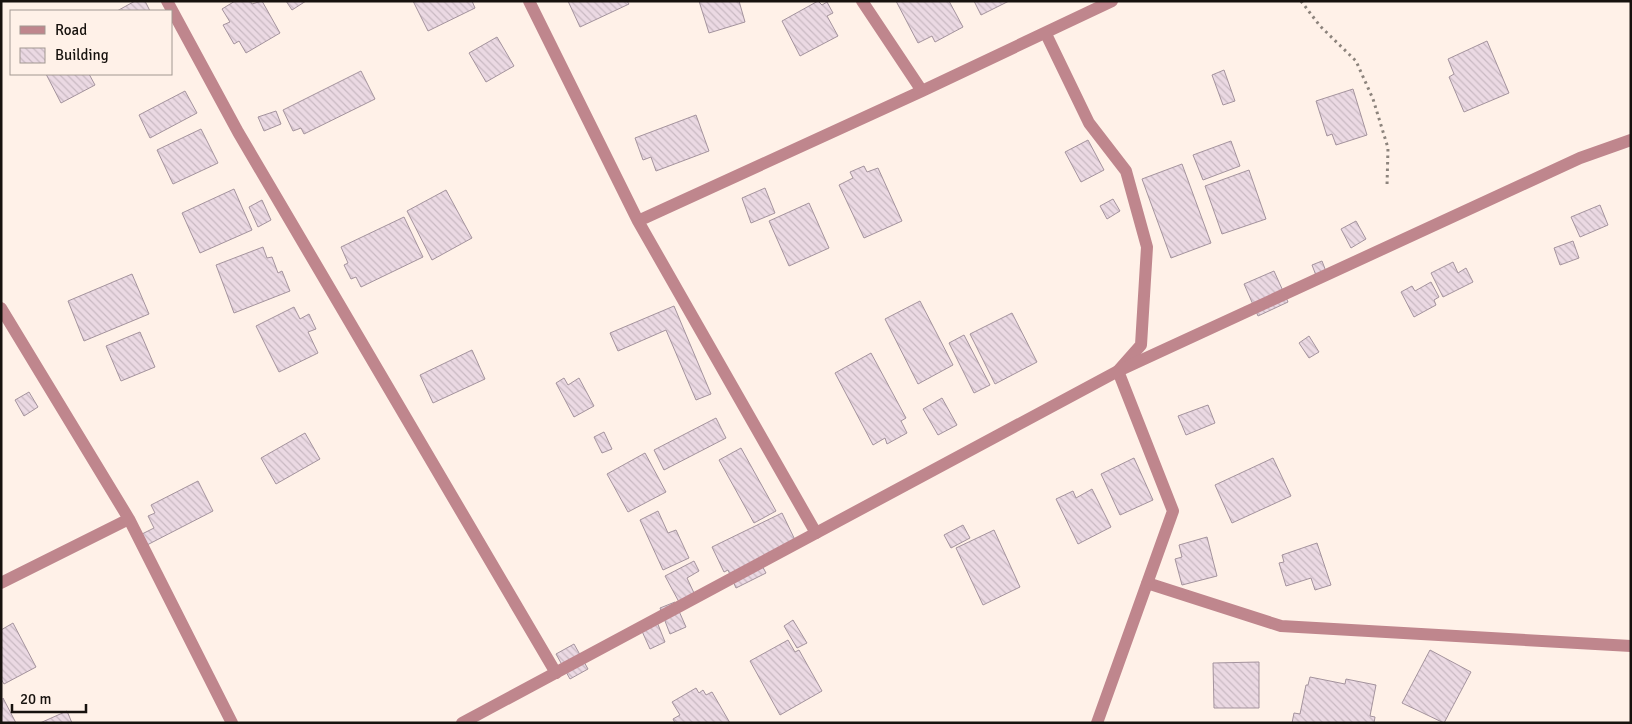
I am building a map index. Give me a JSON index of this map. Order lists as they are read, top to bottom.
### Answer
{
  "legend": ["Road", "Building"],
  "scale_bar": "20 m"
}
